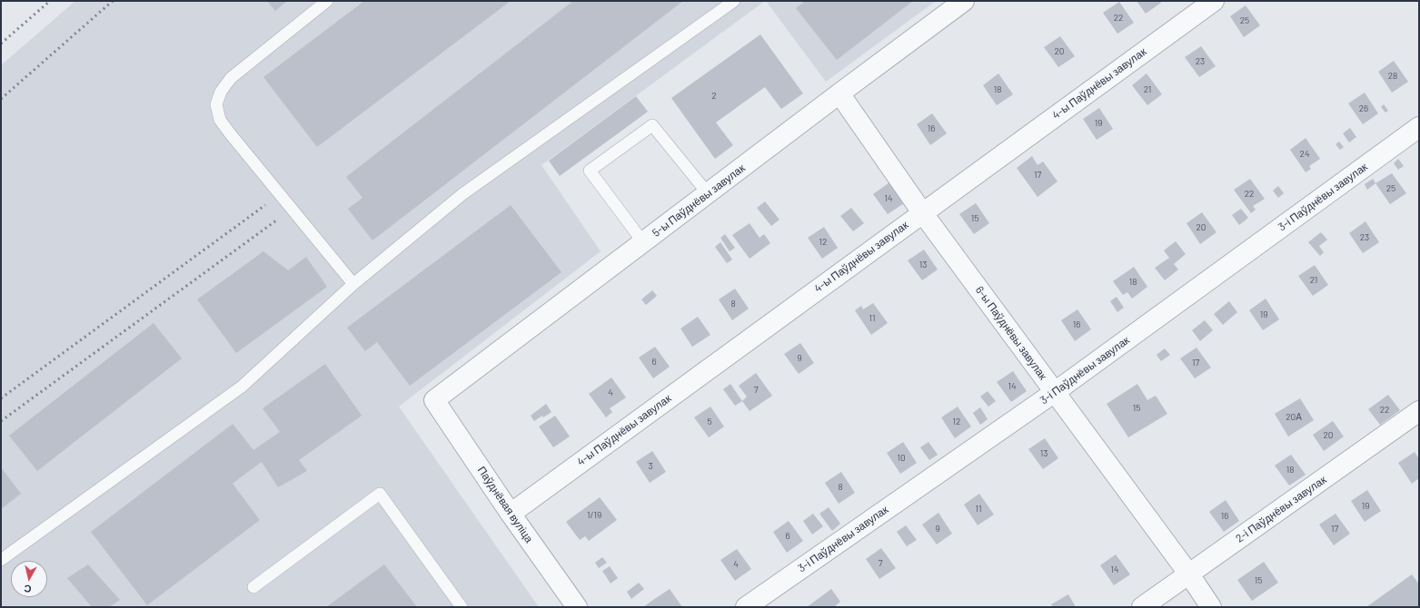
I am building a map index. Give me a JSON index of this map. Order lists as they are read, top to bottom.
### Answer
{
  "streets": {
    "street": [
      "4-ы Паўднёвы завулак",
      "3-і Паўднёвы завулак",
      "5-ы Паўднёвы завулак",
      "6-ы Паўднёвы завулак",
      "Паўднёвая вуліца",
      "2-і Паўднёвы завулак"
    ]
  },
  "crossings": [
    ["4-ы Паўднёвы завулак", "6-ы Паўднёвы завулак"],
    ["4-ы Паўднёвы завулак", "Паўднёвая вуліца"],
    ["3-і Паўднёвы завулак", "6-ы Паўднёвы завулак"],
    ["5-ы Паўднёвы завулак", "6-ы Паўднёвы завулак"],
    ["5-ы Паўднёвы завулак", "Паўднёвая вуліца"],
    ["6-ы Паўднёвы завулак", "2-і Паўднёвы завулак"]
  ],
  "house_numbers": [
    "22",
    "25",
    "20",
    "23",
    "28",
    "18",
    "21",
    "2",
    "26",
    "19",
    "16",
    "24",
    "17",
    "25",
    "22",
    "14",
    "15",
    "20",
    "23",
    "12",
    "13",
    "21",
    "18",
    "8",
    "19",
    "11",
    "16",
    "9",
    "6",
    "17",
    "14",
    "7",
    "4",
    "15",
    "22",
    "20А",
    "5",
    "12",
    "20",
    "13",
    "10",
    "3",
    "18",
    "8",
    "19",
    "11",
    "1/19",
    "16",
    "9",
    "17",
    "6",
    "7",
    "4",
    "14",
    "15"
  ],
  "north": "bottom"
}
